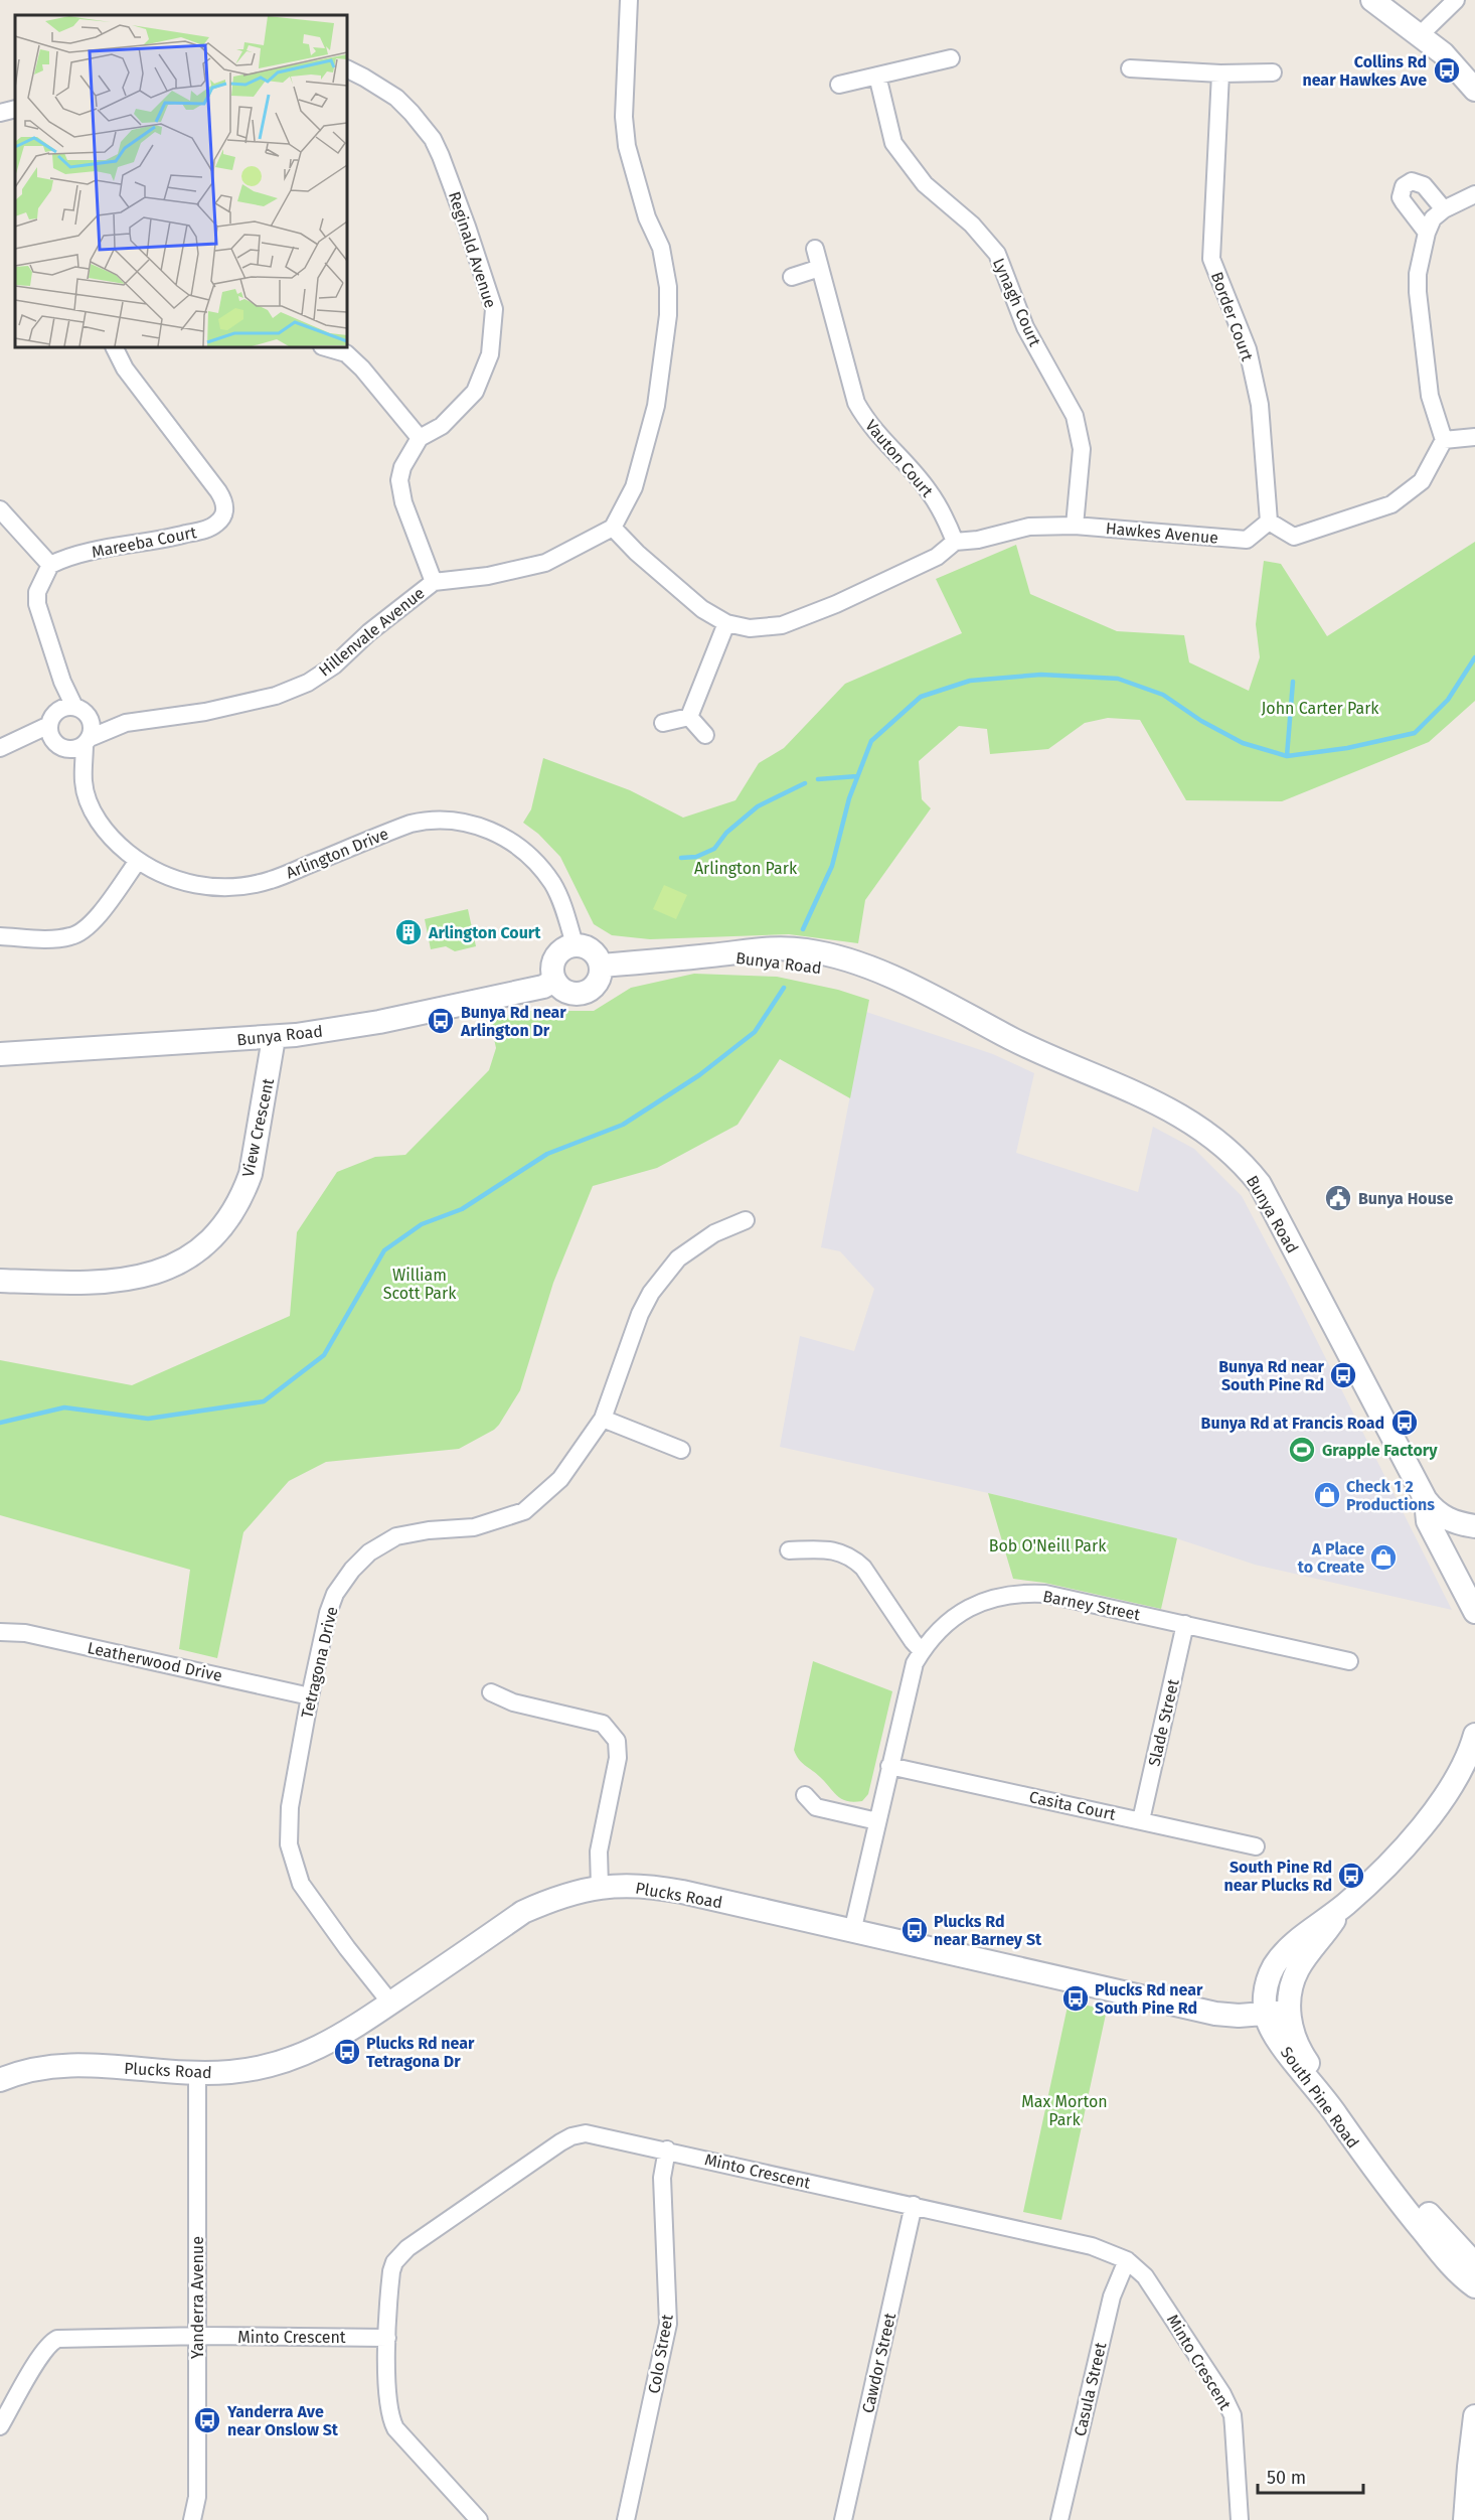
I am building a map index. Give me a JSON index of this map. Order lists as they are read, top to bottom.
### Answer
{
  "streets": {
    "street": [
      "Reginald Avenue",
      "Lynagh Court",
      "Border Court",
      "Vauton Court",
      "Hawkes Avenue",
      "Mareeba Court",
      "Hillenvale Avenue",
      "Arlington Drive",
      "Bunya Road",
      "View Crescent",
      "Barney Street",
      "Leatherwood Drive",
      "Tetragona Drive",
      "Slade Street",
      "Casita Court",
      "Plucks Road",
      "South Pine Road",
      "Minto Crescent",
      "Yanderra Avenue",
      "Colo Street",
      "Cawdor Street",
      "Casula Street"
    ]
  },
  "crossings": [
    ["Reginald Avenue", "Hillenvale Avenue"],
    ["Lynagh Court", "Hawkes Avenue"],
    ["Border Court", "Hawkes Avenue"],
    ["Vauton Court", "Hawkes Avenue"],
    ["Hawkes Avenue", "Hillenvale Avenue"],
    ["Hillenvale Avenue", "Arlington Drive"],
    ["Arlington Drive", "Bunya Road"],
    ["Bunya Road", "View Crescent"],
    ["Barney Street", "Slade Street"],
    ["Barney Street", "Casita Court"],
    ["Barney Street", "Plucks Road"],
    ["Leatherwood Drive", "Tetragona Drive"],
    ["Tetragona Drive", "Plucks Road"],
    ["Slade Street", "Casita Court"],
    ["Plucks Road", "South Pine Road"],
    ["Plucks Road", "Yanderra Avenue"],
    ["Minto Crescent", "Yanderra Avenue"],
    ["Minto Crescent", "Colo Street"],
    ["Minto Crescent", "Cawdor Street"],
    ["Minto Crescent", "Casula Street"]
  ],
  "parks": [
    "John Carter Park",
    "Arlington Park",
    "William Scott Park",
    "Bob O'Neill Park",
    "Max Morton Park"
  ],
  "places": {
    "bus stop": [
      "Collins Rd near Hawkes Ave",
      "Bunya Rd near Arlington Dr",
      "Bunya Rd near South Pine Rd",
      "Bunya Rd at Francis Road",
      "South Pine Rd near Plucks Rd",
      "Plucks Rd near Barney St",
      "Plucks Rd near South Pine Rd",
      "Plucks Rd near Tetragona Dr",
      "Yanderra Ave near Onslow St"
    ],
    "building": ["Arlington Court"],
    "public building": ["Bunya House"],
    "sports": ["Grapple Factory"],
    "shop": ["Check 1 2 Productions", "A Place to Create"]
  },
  "scale_bar": "50 m"
}
